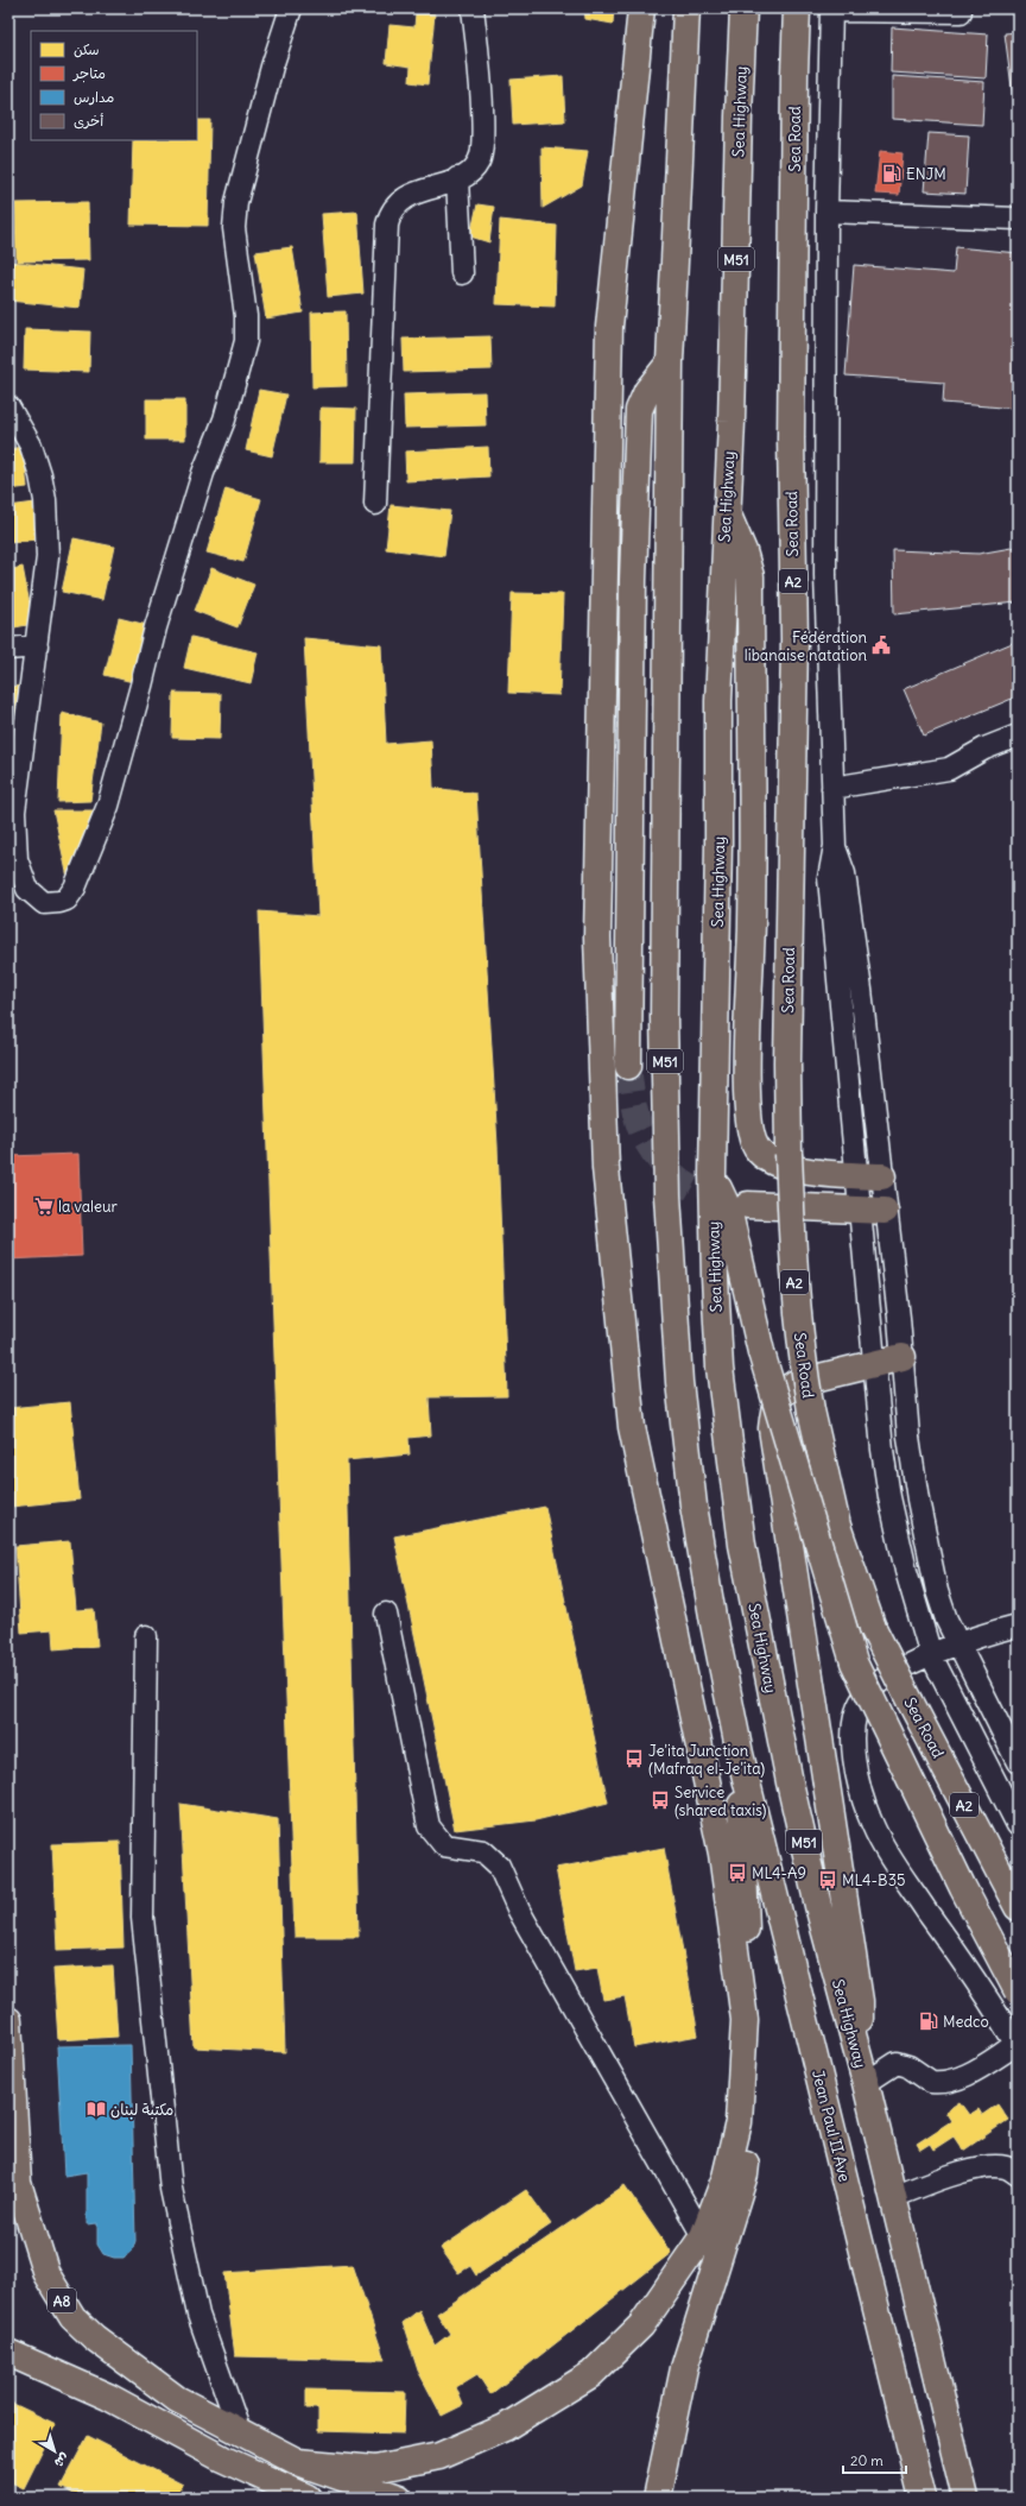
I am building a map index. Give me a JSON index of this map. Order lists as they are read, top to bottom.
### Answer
{
  "streets": {
    "highway": [
      "Sea Highway",
      "Sea Road",
      "M51",
      "A2",
      "Jean Paul II Ave",
      "A8"
    ]
  },
  "crossings": [
    ["M51", "Jean Paul II Ave"]
  ],
  "places": {
    "fuel station": ["ENJM", "Medco"],
    "public building": ["Fédération libanaise natation"],
    "supermarket": ["la valeur"],
    "bus stop": [
      "Je'ita Junction (Mafraq el-Je'ita)",
      "Service (shared taxis)",
      "ML4-A9",
      "ML4-B35"
    ],
    "library": ["مكتبة لبنان"]
  },
  "legend": [
    "سكن",
    "متاجر",
    "مدارس",
    "أخرى"
  ],
  "scale_bar": "20 m",
  "north": "bottom right"
}
